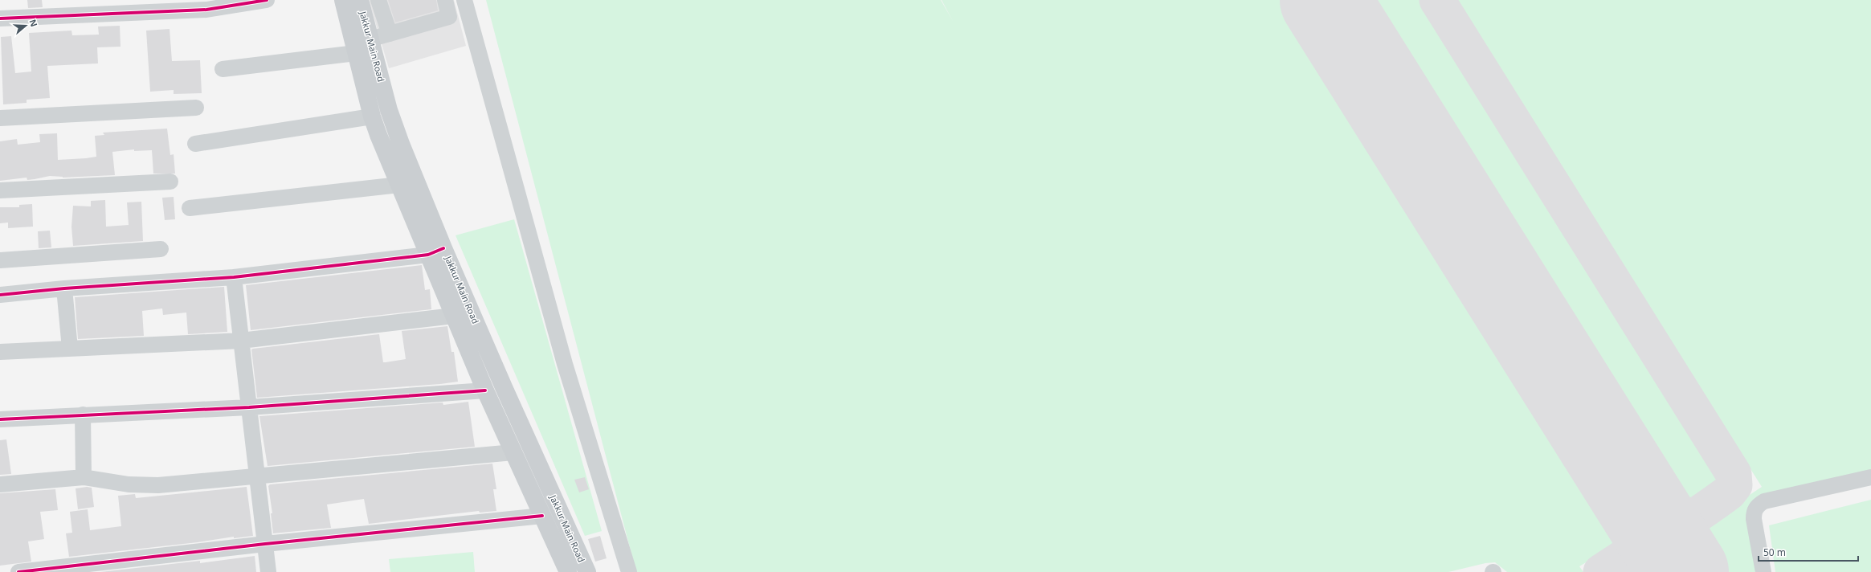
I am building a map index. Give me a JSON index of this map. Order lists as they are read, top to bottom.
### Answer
{
  "streets": {
    "main road": ["Jakkur Main Road"]
  },
  "scale_bar": "50 m",
  "north": "right"
}
